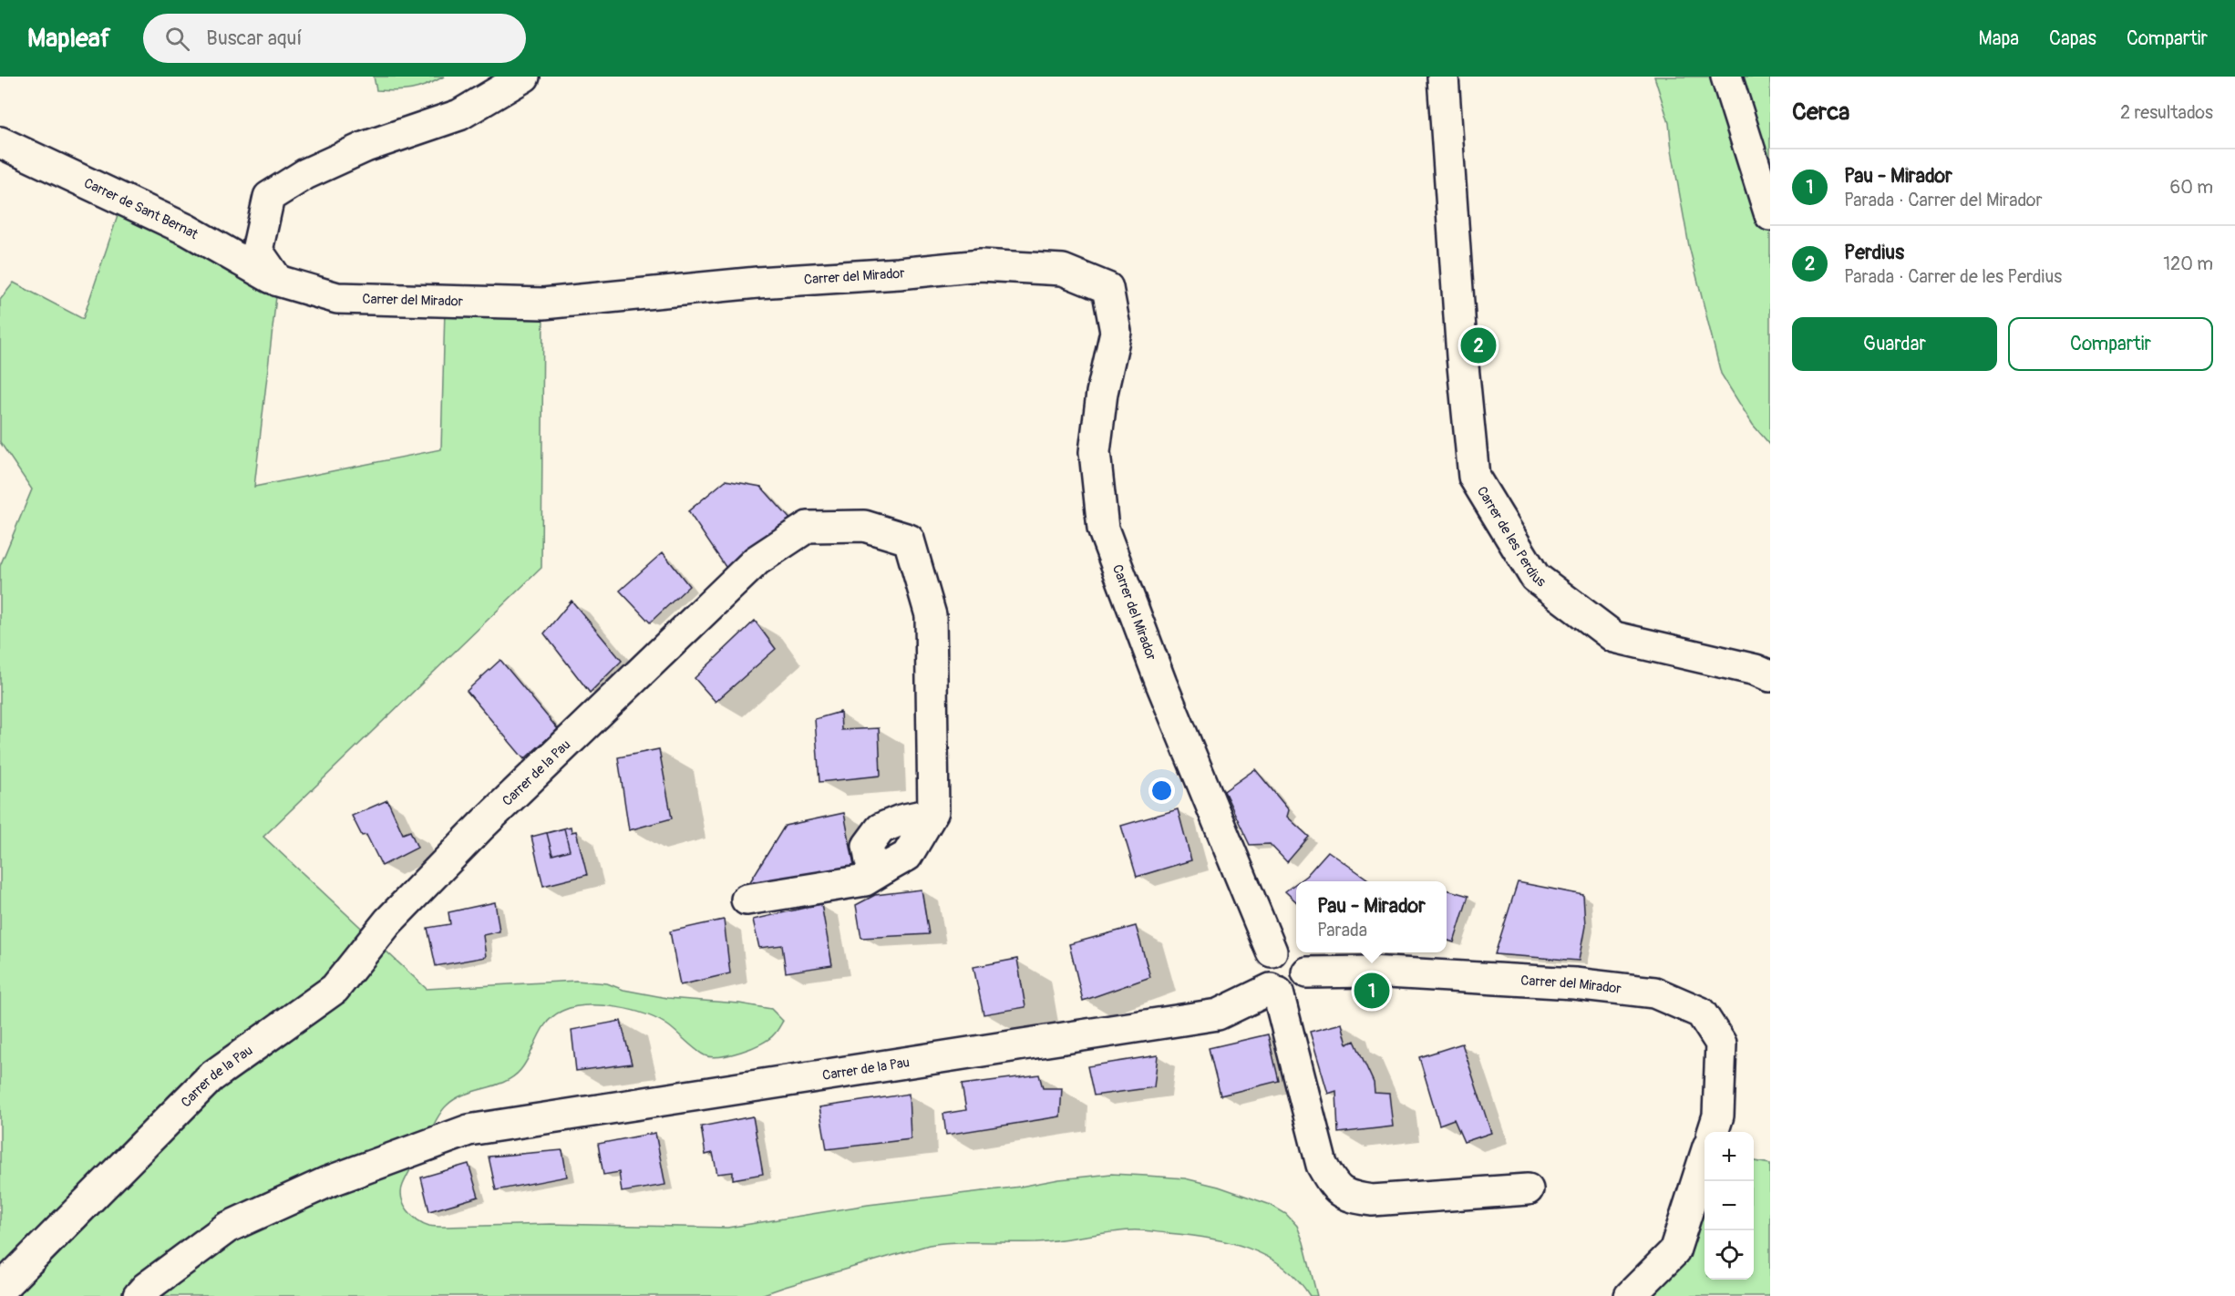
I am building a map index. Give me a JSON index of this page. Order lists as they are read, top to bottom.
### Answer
{
  "streets": {
    "street": [
      "Carrer de Sant Bernat",
      "Carrer del Mirador",
      "Carrer de les Perdius",
      "Carrer de la Pau"
    ]
  },
  "crossings": [
    ["Carrer de Sant Bernat", "Carrer del Mirador"]
  ],
  "page": {
    "header": "Mapleaf",
    "search": "Buscar aquí",
    "nav": ["Mapa", "Capas", "Compartir"],
    "heading": ["Cerca", "2 resultados"],
    "list": [
      {
        "mark": "1",
        "name": "Pau - Mirador",
        "note": "Parada · Carrer del Mirador",
        "value": "60 m"
      },
      {
        "mark": "2",
        "name": "Perdius",
        "note": "Parada · Carrer de les Perdius",
        "value": "120 m"
      }
    ],
    "buttons": ["Guardar", "Compartir"],
    "pins": ["2", "1"],
    "popup": ["Pau - Mirador", "Parada"],
    "map_buttons": ["+", "−"]
  }
}
